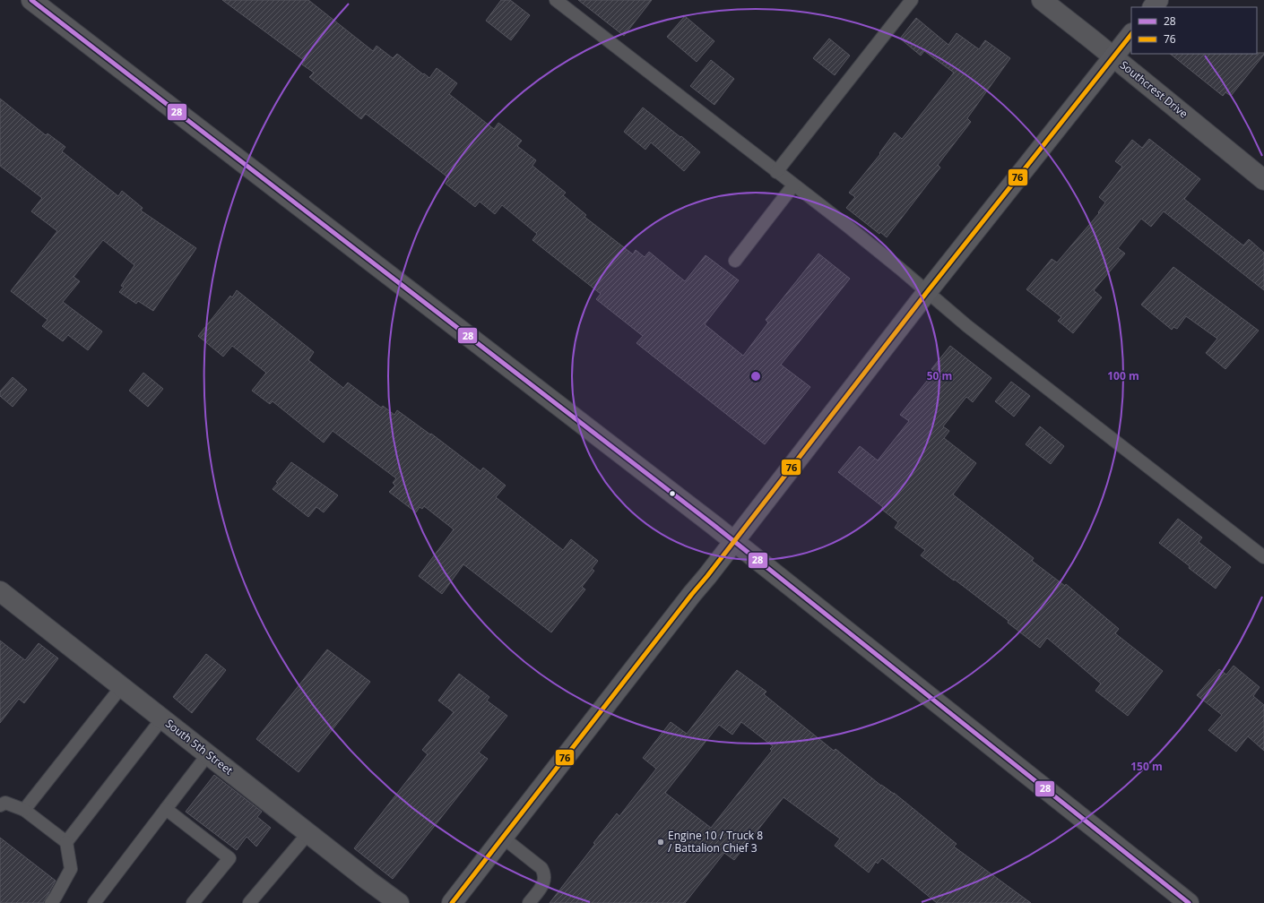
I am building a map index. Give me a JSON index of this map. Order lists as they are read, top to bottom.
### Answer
{
  "streets": {
    "street": ["Southcrest Drive", "South 5th Street"]
  },
  "places": ["Engine 10 / Truck 8 / Battalion Chief 3"],
  "lines": ["transit line 28", "transit line 76"],
  "legend": ["28", "76"],
  "rings": ["50 m", "100 m", "150 m"]
}
